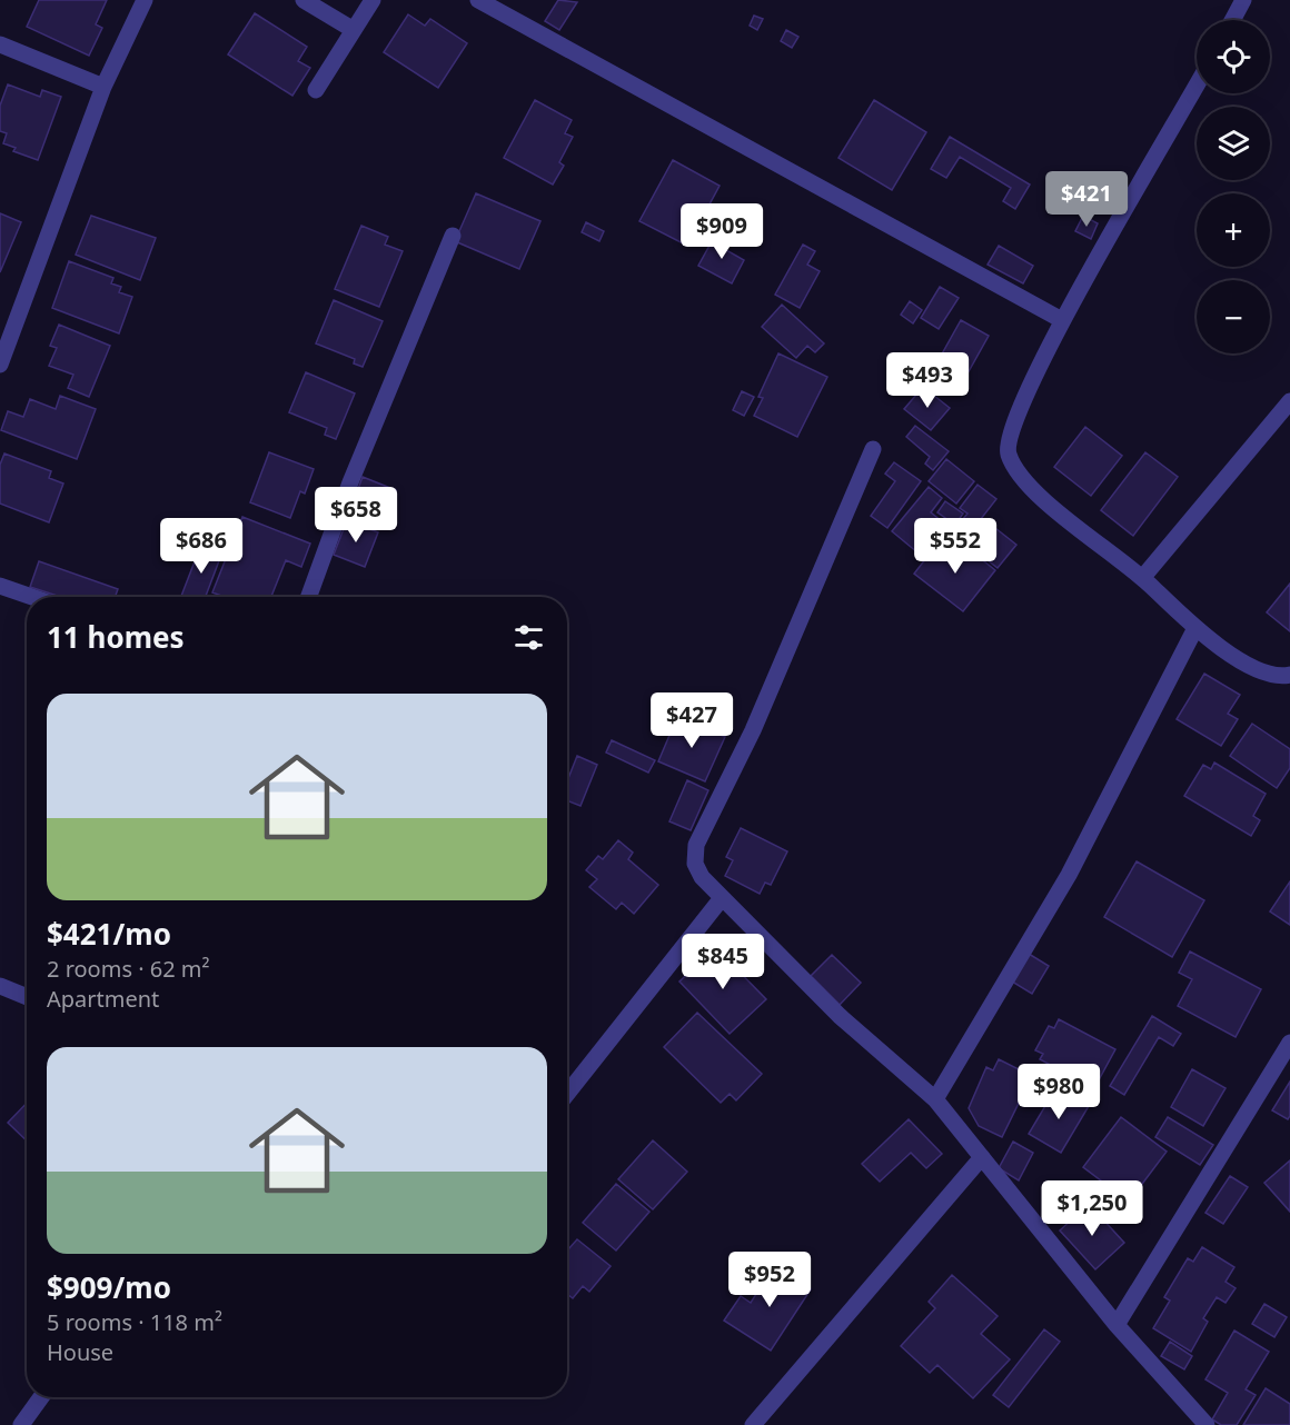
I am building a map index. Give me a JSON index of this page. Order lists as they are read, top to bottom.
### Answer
{
  "page": {
    "map_buttons": ["+", "−"],
    "price": [
      "$421",
      "$909",
      "$493",
      "$658",
      "$686",
      "$552",
      "$427",
      "$845",
      "$980",
      "$1,250",
      "$952"
    ],
    "heading": "11 homes",
    "list": [
      {
        "name": "$421/mo",
        "note": "2 rooms · 62 m² · Apartment"
      },
      {
        "name": "$909/mo",
        "note": "5 rooms · 118 m² · House"
      }
    ]
  }
}
